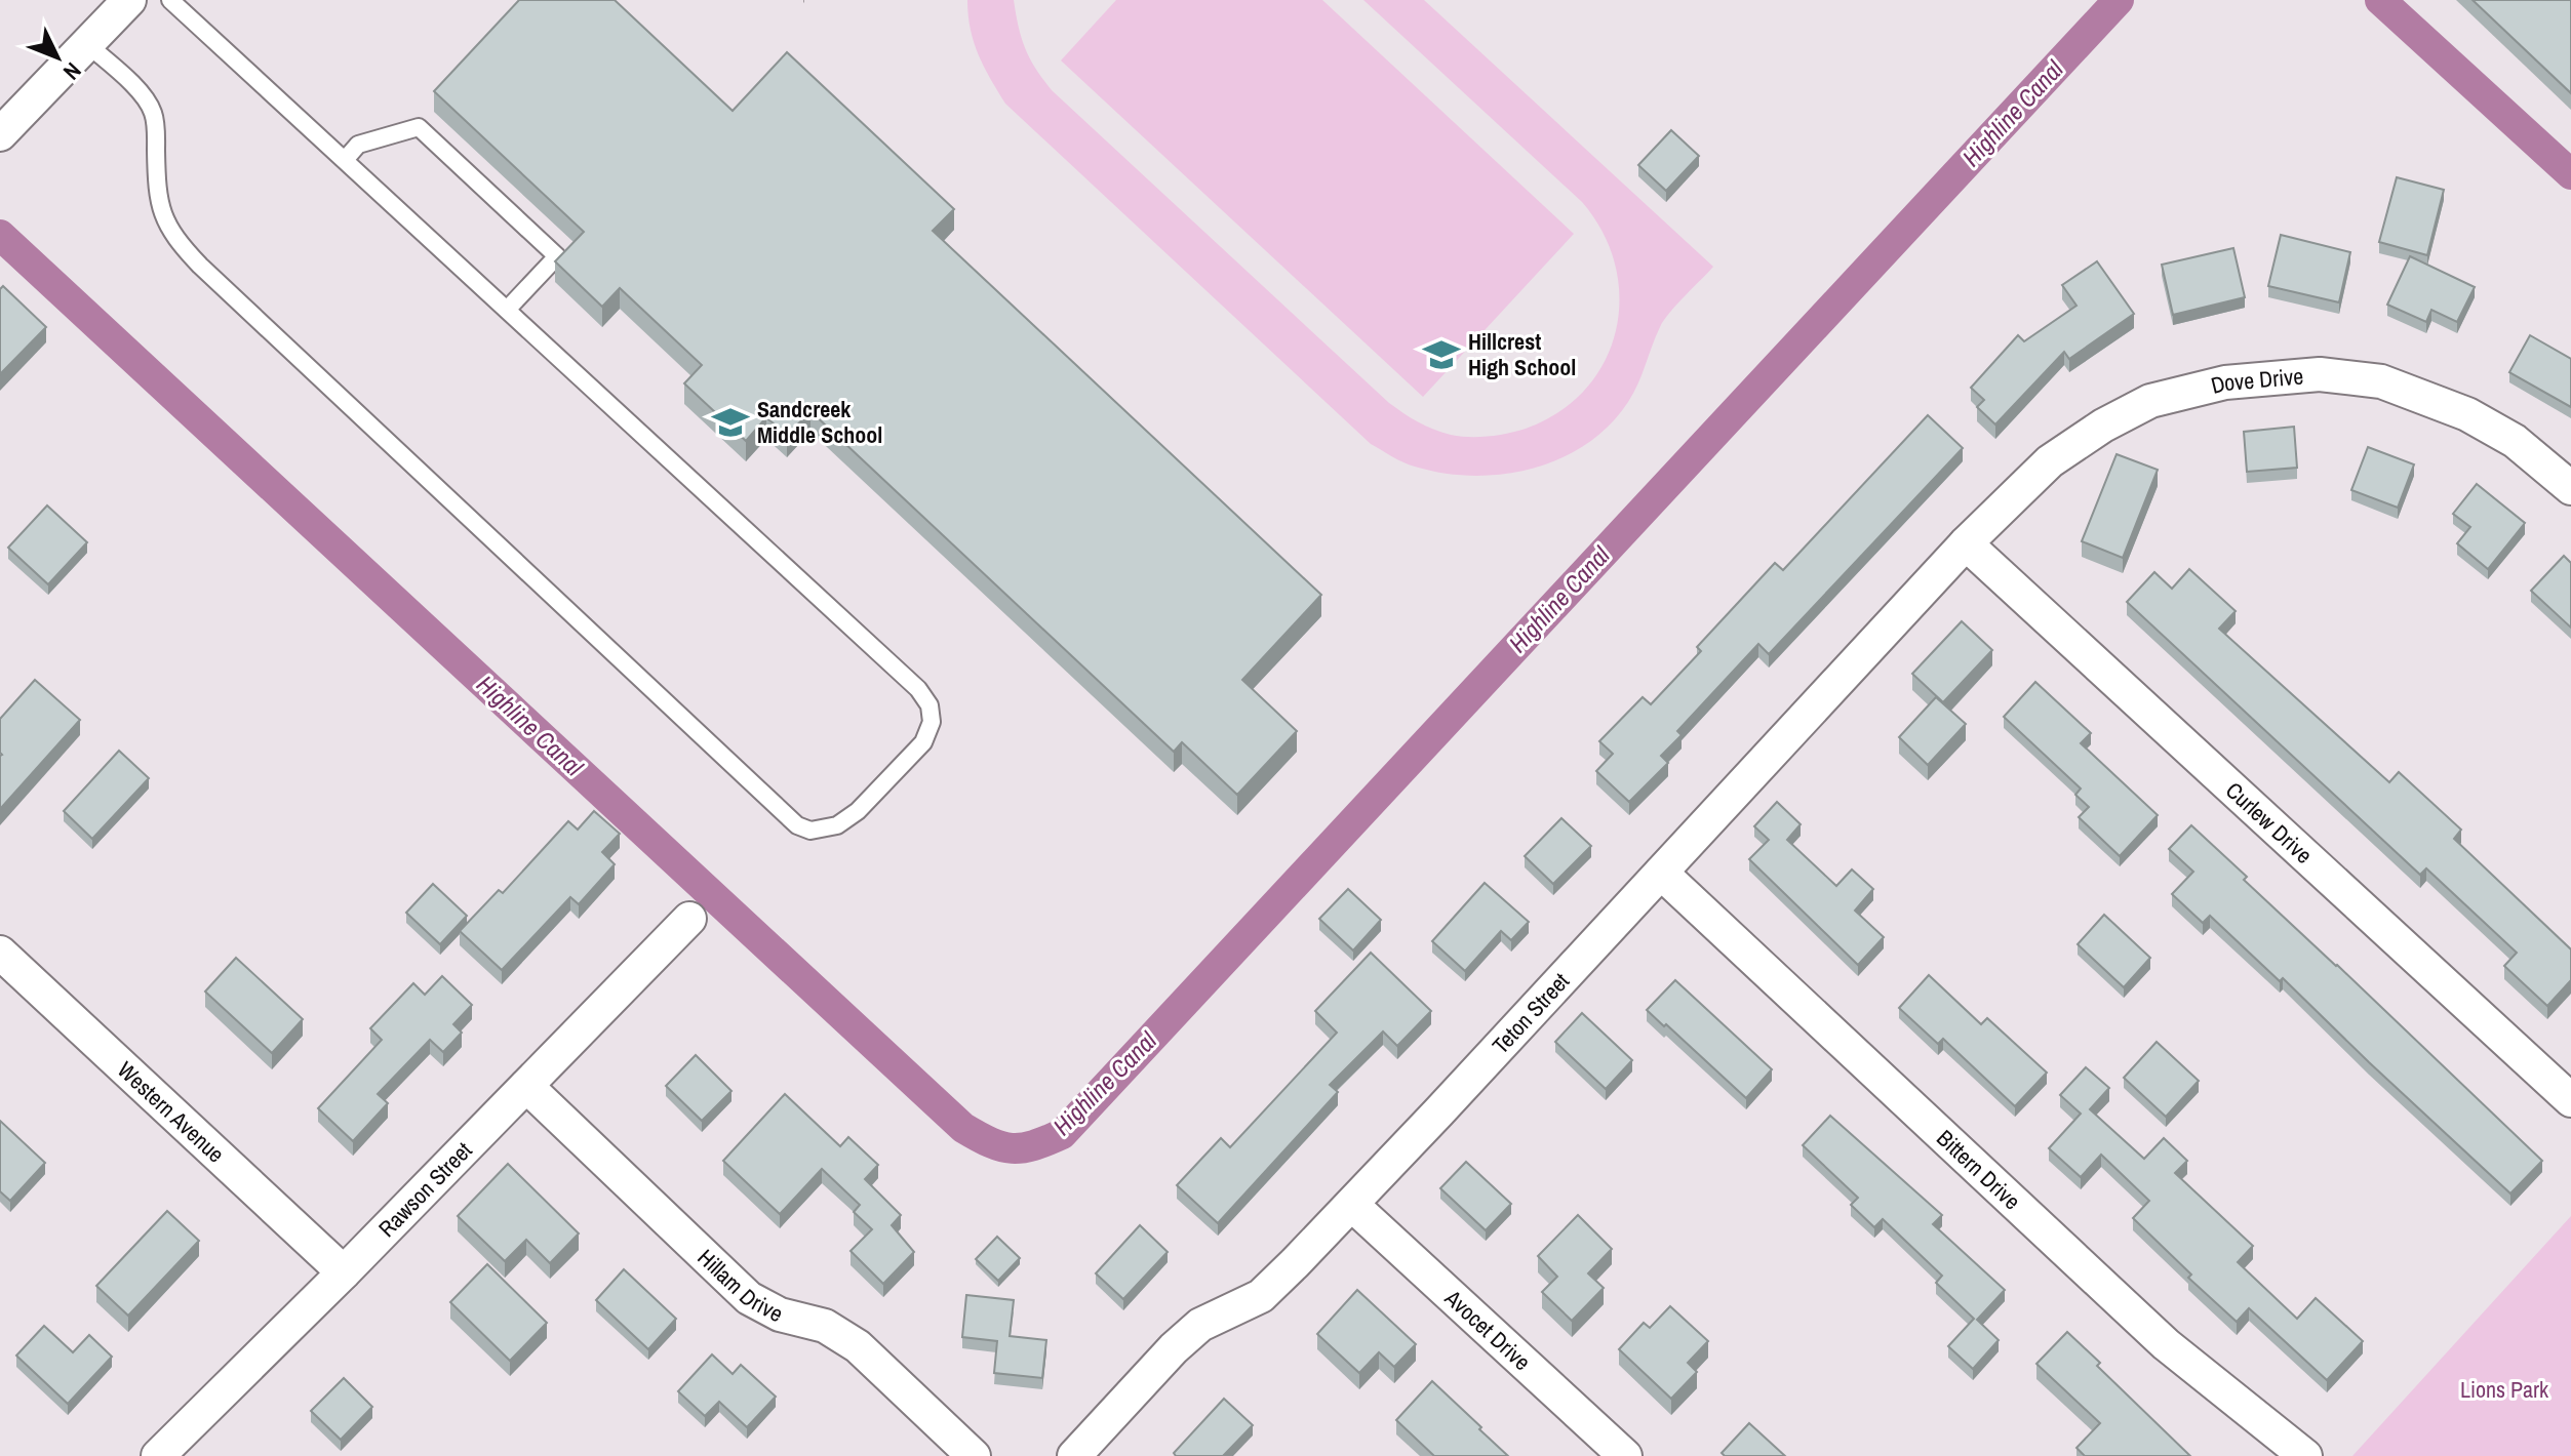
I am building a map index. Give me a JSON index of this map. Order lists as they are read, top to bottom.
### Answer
{
  "streets": {
    "street": [
      "Dove Drive",
      "Curlew Drive",
      "Teton Street",
      "Western Avenue",
      "Bittern Drive",
      "Rawson Street",
      "Hillam Drive",
      "Avocet Drive"
    ]
  },
  "crossings": [
    ["Dove Drive", "Curlew Drive"],
    ["Dove Drive", "Teton Street"],
    ["Curlew Drive", "Teton Street"],
    ["Teton Street", "Bittern Drive"],
    ["Teton Street", "Avocet Drive"],
    ["Western Avenue", "Rawson Street"],
    ["Rawson Street", "Hillam Drive"]
  ],
  "water": ["Highline Canal"],
  "parks": ["Lions Park"],
  "places": {
    "school or university": ["Hillcrest High School", "Sandcreek Middle School"]
  },
  "north": "bottom right"
}
